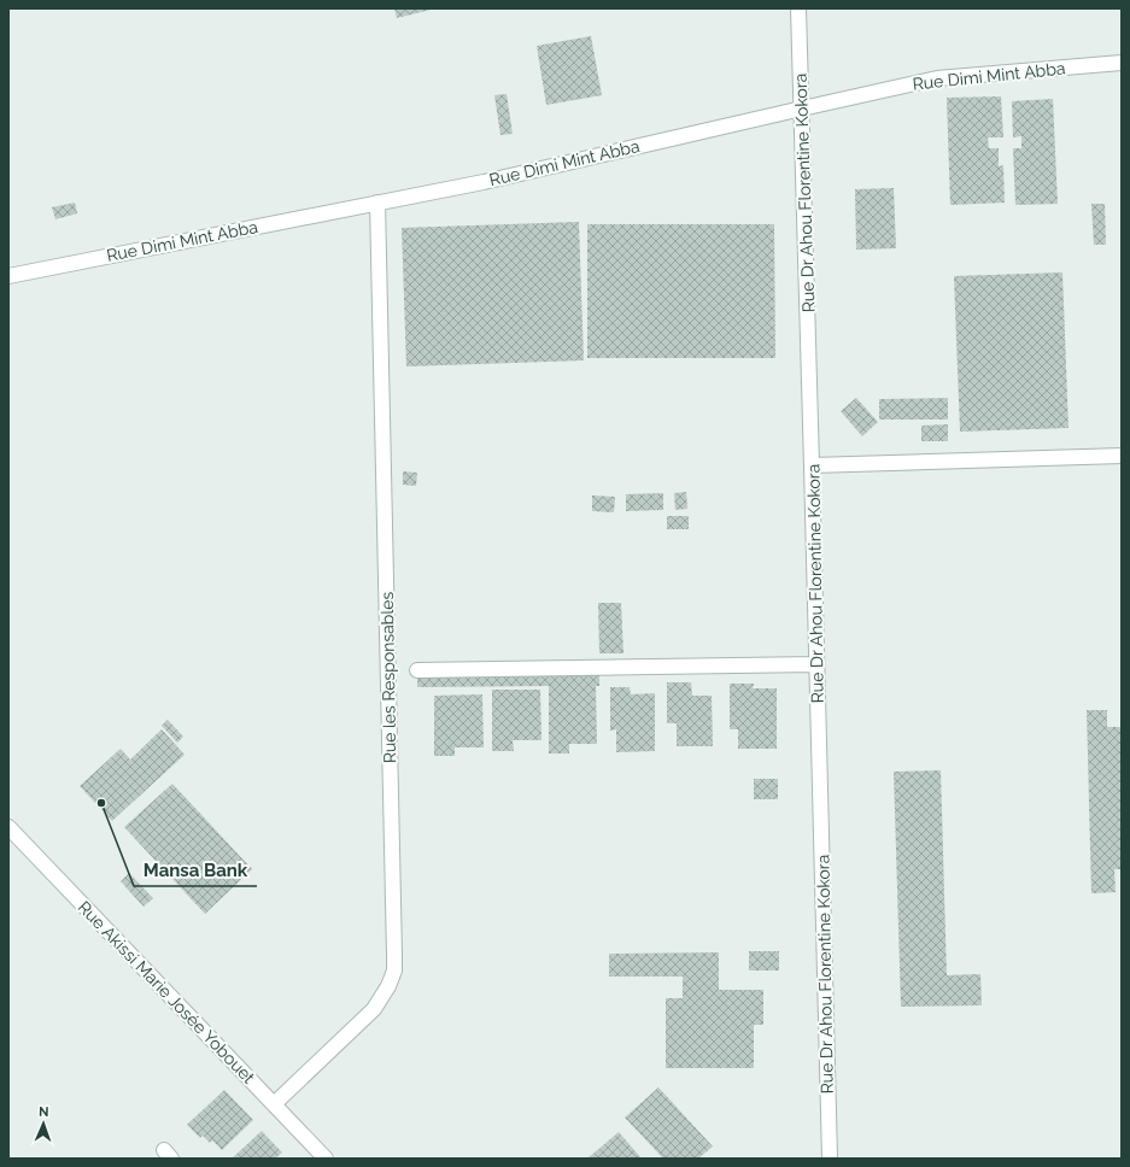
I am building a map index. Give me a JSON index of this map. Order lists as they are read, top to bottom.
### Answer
{
  "streets": {
    "street": [
      "Rue Dimi Mint Abba",
      "Rue Dr Ahou Florentine Kokora",
      "Rue les Responsables",
      "Rue Akissi Marie Josée Yobouet"
    ]
  },
  "crossings": [
    ["Rue Dimi Mint Abba", "Rue Dr Ahou Florentine Kokora"],
    ["Rue Dimi Mint Abba", "Rue les Responsables"],
    ["Rue les Responsables", "Rue Akissi Marie Josée Yobouet"]
  ],
  "places": ["Mansa Bank"],
  "north": "top"
}
